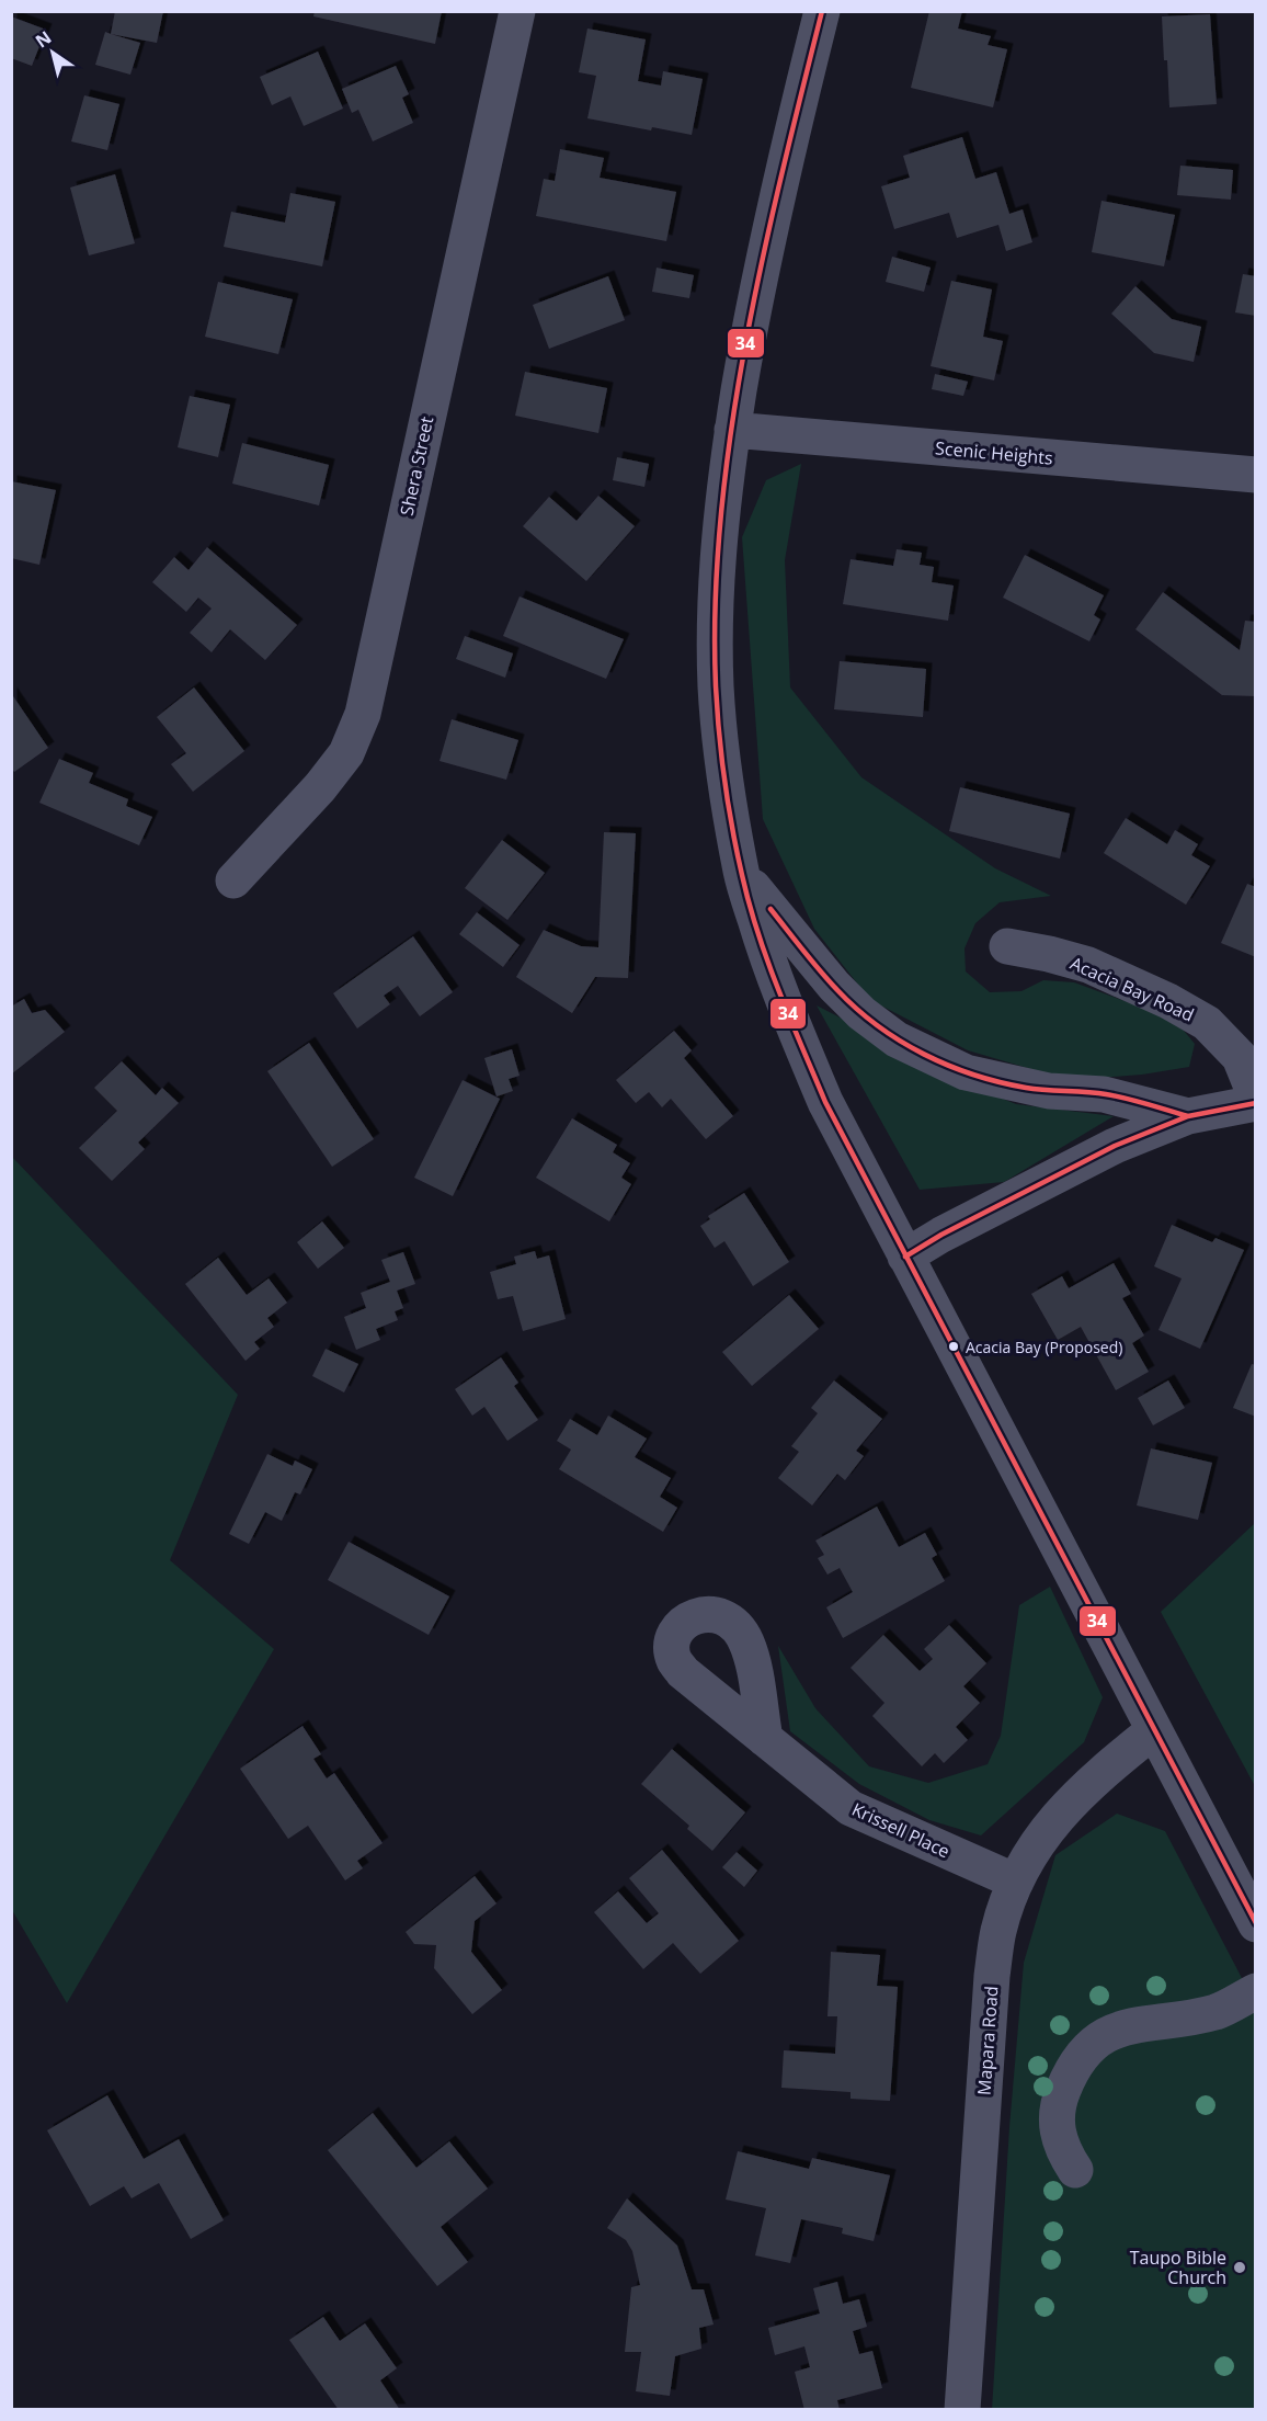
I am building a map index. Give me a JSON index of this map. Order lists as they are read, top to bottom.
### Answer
{
  "streets": {
    "street": [
      "Scenic Heights",
      "Shera Street",
      "Acacia Bay Road",
      "Krissell Place",
      "Mapara Road"
    ]
  },
  "crossings": [
    ["Krissell Place", "Mapara Road"]
  ],
  "places": ["Acacia Bay (Proposed)", "Taupo Bible Church"],
  "lines": ["transit line 34"],
  "north": "top left"
}
